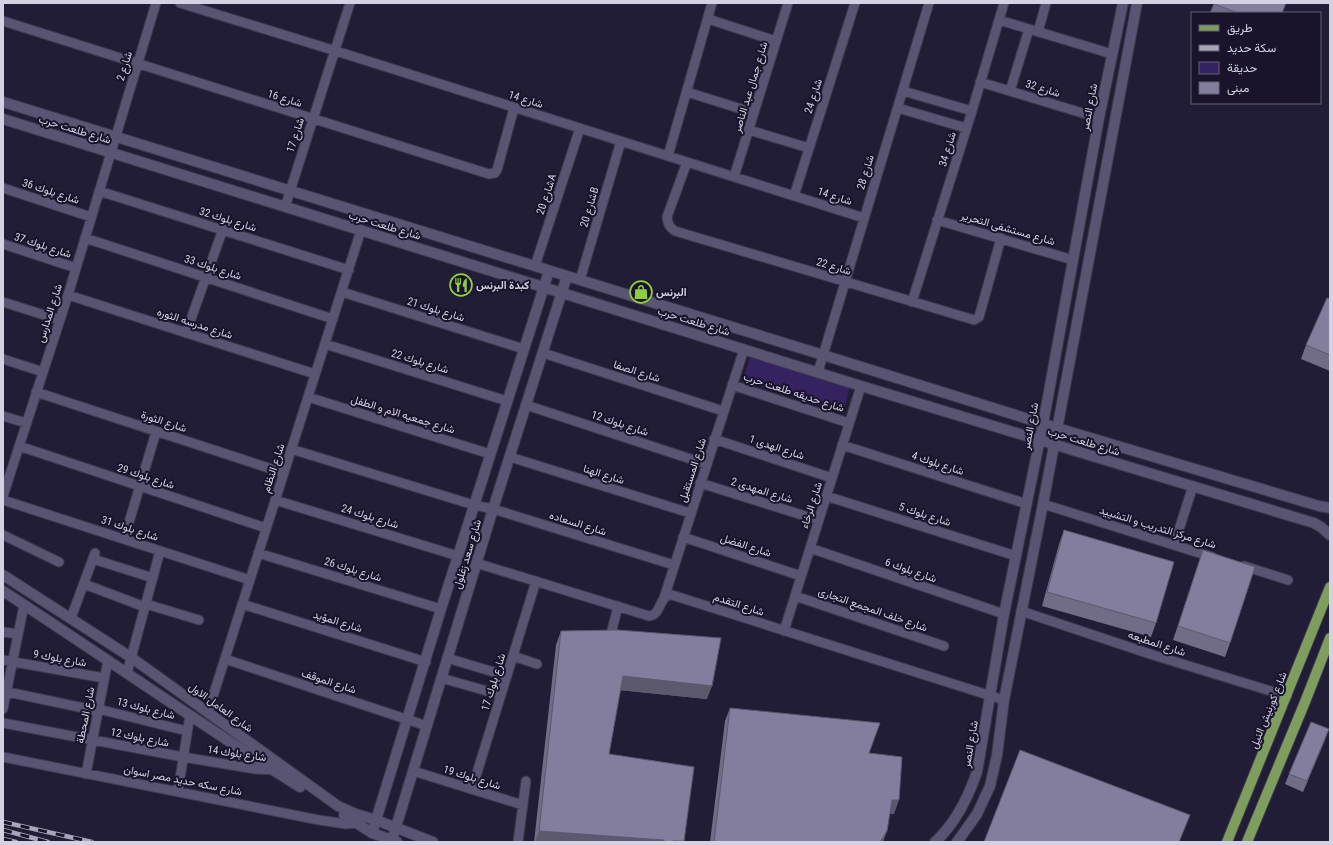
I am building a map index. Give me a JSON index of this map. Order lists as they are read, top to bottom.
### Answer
{
  "streets": {
    "main road": ["شارع كورنيش النيل"],
    "street": [
      "شارع 2",
      "شارع جمال عبد الناصر",
      "شارع 32",
      "شارع 24",
      "شارع 16",
      "شارع 14",
      "شارع النصر",
      "شارع طلعت حرب",
      "شارع 17",
      "شارع 34",
      "شارع 28",
      "شارع بلوك 36",
      "شارع 20A",
      "شارع 20B",
      "شارع بلوك 32",
      "شارع مستشفى التحرير",
      "شارع بلوك 37",
      "شارع 22",
      "شارع بلوك 33",
      "شارع بلوك 21",
      "شارع المدارس",
      "شارع مدرسه الثوره",
      "شارع بلوك 22",
      "شارع الصفا",
      "شارع حديقه طلعت حرب",
      "شارع جمعيه الام و الطفل",
      "شارع الثورة",
      "شارع بلوك 12",
      "شارع الهدى 1",
      "شارع بلوك 4",
      "شارع النظام",
      "شارع المستقبل",
      "شارع الهنا",
      "شارع بلوك 29",
      "شارع المهدى 2",
      "شارع الرخاء",
      "شارع بلوك 5",
      "شارع بلوك 24",
      "شارع السعاده",
      "شارع مركز التدريب و التشييد",
      "شارع بلوك 31",
      "شارع الفضل",
      "شارع سعد زغلول",
      "شارع بلوك 26",
      "شارع بلوك 6",
      "شارع التقدم",
      "شارع خلف المجمع التجارى",
      "شارع المؤيد",
      "شارع المطبعه",
      "شارع بلوك 9",
      "شارع الموقف",
      "شارع بلوك 17",
      "شارع العامل الاول",
      "شارع بلوك 13",
      "شارع المحطة",
      "شارع بلوك 14",
      "شارع بلوك 19",
      "شارع سكه حديد مصر اسوان"
    ]
  },
  "crossings": [
    ["شارع 2", "شارع 16"],
    ["شارع 2", "شارع طلعت حرب"],
    ["شارع 2", "شارع المدارس"],
    ["شارع جمال عبد الناصر", "شارع 14"],
    ["شارع 32", "شارع النصر"],
    ["شارع 32", "شارع 34"],
    ["شارع 24", "شارع 14"],
    ["شارع 16", "شارع 14"],
    ["شارع 16", "شارع 17"],
    ["شارع 14", "شارع 17"],
    ["شارع 14", "شارع 28"],
    ["شارع 14", "شارع 20A"],
    ["شارع 14", "شارع 20B"],
    ["شارع 14", "شارع 22"],
    ["شارع النصر", "شارع طلعت حرب"],
    ["شارع النصر", "شارع مستشفى التحرير"],
    ["شارع النصر", "شارع بلوك 4"],
    ["شارع النصر", "شارع بلوك 5"],
    ["شارع النصر", "شارع بلوك 6"],
    ["شارع النصر", "شارع التقدم"],
    ["شارع طلعت حرب", "شارع 17"],
    ["شارع طلعت حرب", "شارع 28"],
    ["شارع طلعت حرب", "شارع 20A"],
    ["شارع طلعت حرب", "شارع 20B"],
    ["شارع طلعت حرب", "شارع المدارس"],
    ["شارع طلعت حرب", "شارع النظام"],
    ["شارع طلعت حرب", "شارع المستقبل"],
    ["شارع طلعت حرب", "شارع الرخاء"],
    ["شارع طلعت حرب", "شارع سعد زغلول"],
    ["شارع 34", "شارع مستشفى التحرير"],
    ["شارع 34", "شارع 22"],
    ["شارع 28", "شارع 22"],
    ["شارع بلوك 36", "شارع المدارس"],
    ["شارع بلوك 32", "شارع المدارس"],
    ["شارع بلوك 32", "شارع النظام"],
    ["شارع مستشفى التحرير", "شارع 22"],
    ["شارع بلوك 37", "شارع المدارس"],
    ["شارع بلوك 33", "شارع المدارس"],
    ["شارع بلوك 33", "شارع النظام"],
    ["شارع بلوك 21", "شارع النظام"],
    ["شارع بلوك 21", "شارع سعد زغلول"],
    ["شارع المدارس", "شارع مدرسه الثوره"],
    ["شارع المدارس", "شارع الثورة"],
    ["شارع المدارس", "شارع بلوك 29"],
    ["شارع مدرسه الثوره", "شارع النظام"],
    ["شارع بلوك 22", "شارع النظام"],
    ["شارع بلوك 22", "شارع سعد زغلول"],
    ["شارع الصفا", "شارع المستقبل"],
    ["شارع الصفا", "شارع سعد زغلول"],
    ["شارع حديقه طلعت حرب", "شارع المستقبل"],
    ["شارع حديقه طلعت حرب", "شارع الرخاء"],
    ["شارع جمعيه الام و الطفل", "شارع النظام"],
    ["شارع جمعيه الام و الطفل", "شارع سعد زغلول"],
    ["شارع الثورة", "شارع النظام"],
    ["شارع بلوك 12", "شارع المستقبل"],
    ["شارع بلوك 12", "شارع سعد زغلول"],
    ["شارع بلوك 12", "شارع المحطة"],
    ["شارع بلوك 12", "شارع بلوك 14"],
    ["شارع الهدى 1", "شارع المستقبل"],
    ["شارع الهدى 1", "شارع الرخاء"],
    ["شارع بلوك 4", "شارع الرخاء"],
    ["شارع النظام", "شارع بلوك 29"],
    ["شارع النظام", "شارع بلوك 24"],
    ["شارع النظام", "شارع بلوك 31"],
    ["شارع النظام", "شارع بلوك 26"],
    ["شارع النظام", "شارع المؤيد"],
    ["شارع النظام", "شارع الموقف"],
    ["شارع النظام", "شارع العامل الاول"],
    ["شارع المستقبل", "شارع الهنا"],
    ["شارع المستقبل", "شارع المهدى 2"],
    ["شارع المستقبل", "شارع السعاده"],
    ["شارع المستقبل", "شارع الفضل"],
    ["شارع المستقبل", "شارع التقدم"],
    ["شارع الهنا", "شارع سعد زغلول"],
    ["شارع المهدى 2", "شارع الرخاء"],
    ["شارع الرخاء", "شارع بلوك 5"],
    ["شارع الرخاء", "شارع الفضل"],
    ["شارع الرخاء", "شارع بلوك 6"],
    ["شارع الرخاء", "شارع التقدم"],
    ["شارع الرخاء", "شارع خلف المجمع التجارى"],
    ["شارع بلوك 24", "شارع سعد زغلول"],
    ["شارع السعاده", "شارع سعد زغلول"],
    ["شارع سعد زغلول", "شارع بلوك 26"],
    ["شارع سعد زغلول", "شارع المؤيد"],
    ["شارع سعد زغلول", "شارع الموقف"],
    ["شارع سعد زغلول", "شارع العامل الاول"],
    ["شارع سعد زغلول", "شارع بلوك 19"],
    ["شارع المطبعه", "شارع كورنيش النيل"],
    ["شارع بلوك 9", "شارع المحطة"],
    ["شارع بلوك 17", "شارع بلوك 19"],
    ["شارع العامل الاول", "شارع المحطة"],
    ["شارع العامل الاول", "شارع بلوك 14"],
    ["شارع العامل الاول", "شارع سكه حديد مصر اسوان"],
    ["شارع بلوك 13", "شارع المحطة"],
    ["شارع المحطة", "شارع سكه حديد مصر اسوان"]
  ],
  "places": {
    "restaurant": ["كبدة البرنس"],
    "shop": ["البرنس"]
  },
  "legend": [
    "طريق",
    "سكة حديد",
    "حديقة",
    "مبنى"
  ]
}
